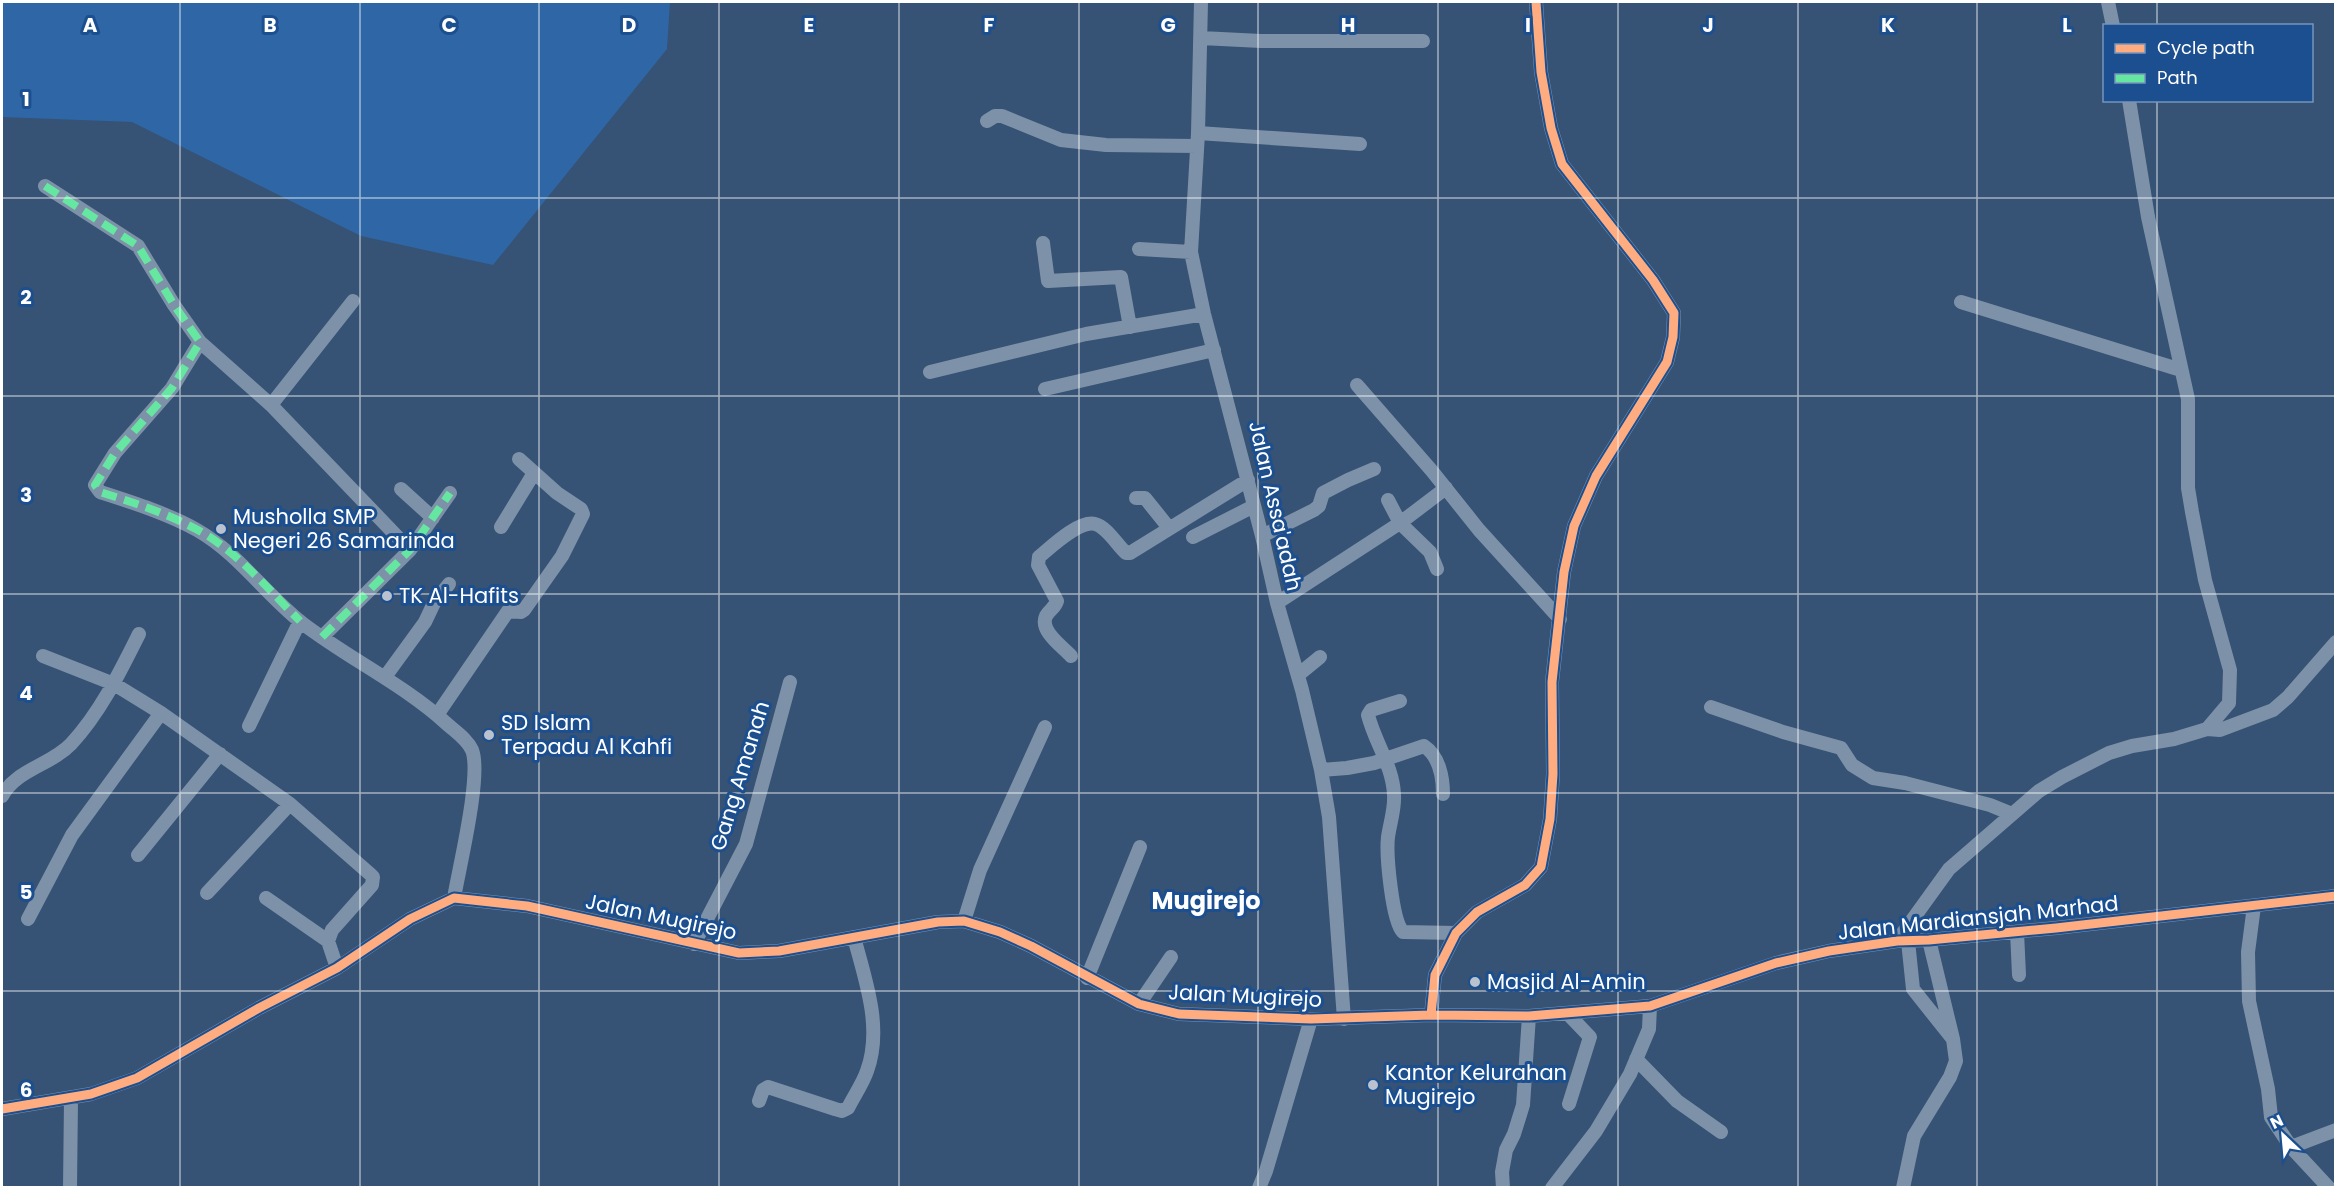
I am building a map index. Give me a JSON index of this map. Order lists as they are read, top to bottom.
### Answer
{
  "streets": {
    "street": [
      "Jalan Assa'adah",
      "Gang Amanah",
      "Jalan Mugirejo",
      "Jalan Mardiansjah Marhad"
    ]
  },
  "crossings": [
    ["Jalan Assa'adah", "Jalan Mugirejo"],
    ["Jalan Assa'adah", "Jalan Mardiansjah Marhad"],
    ["Gang Amanah", "Jalan Mugirejo"],
    ["Jalan Mugirejo", "Jalan Mardiansjah Marhad"]
  ],
  "districts": ["Mugirejo"],
  "places": [
    "Musholla SMP Negeri 26 Samarinda",
    "TK Al-Hafits",
    "SD Islam Terpadu Al Kahfi",
    "Masjid Al-Amin",
    "Kantor Kelurahan Mugirejo"
  ],
  "legend": ["Cycle path", "Path"],
  "north": "top left",
  "grid": {
    "columns": [
      "A",
      "B",
      "C",
      "D",
      "E",
      "F",
      "G",
      "H",
      "I",
      "J",
      "K",
      "L"
    ],
    "rows": [
      "1",
      "2",
      "3",
      "4",
      "5",
      "6"
    ]
  }
}
